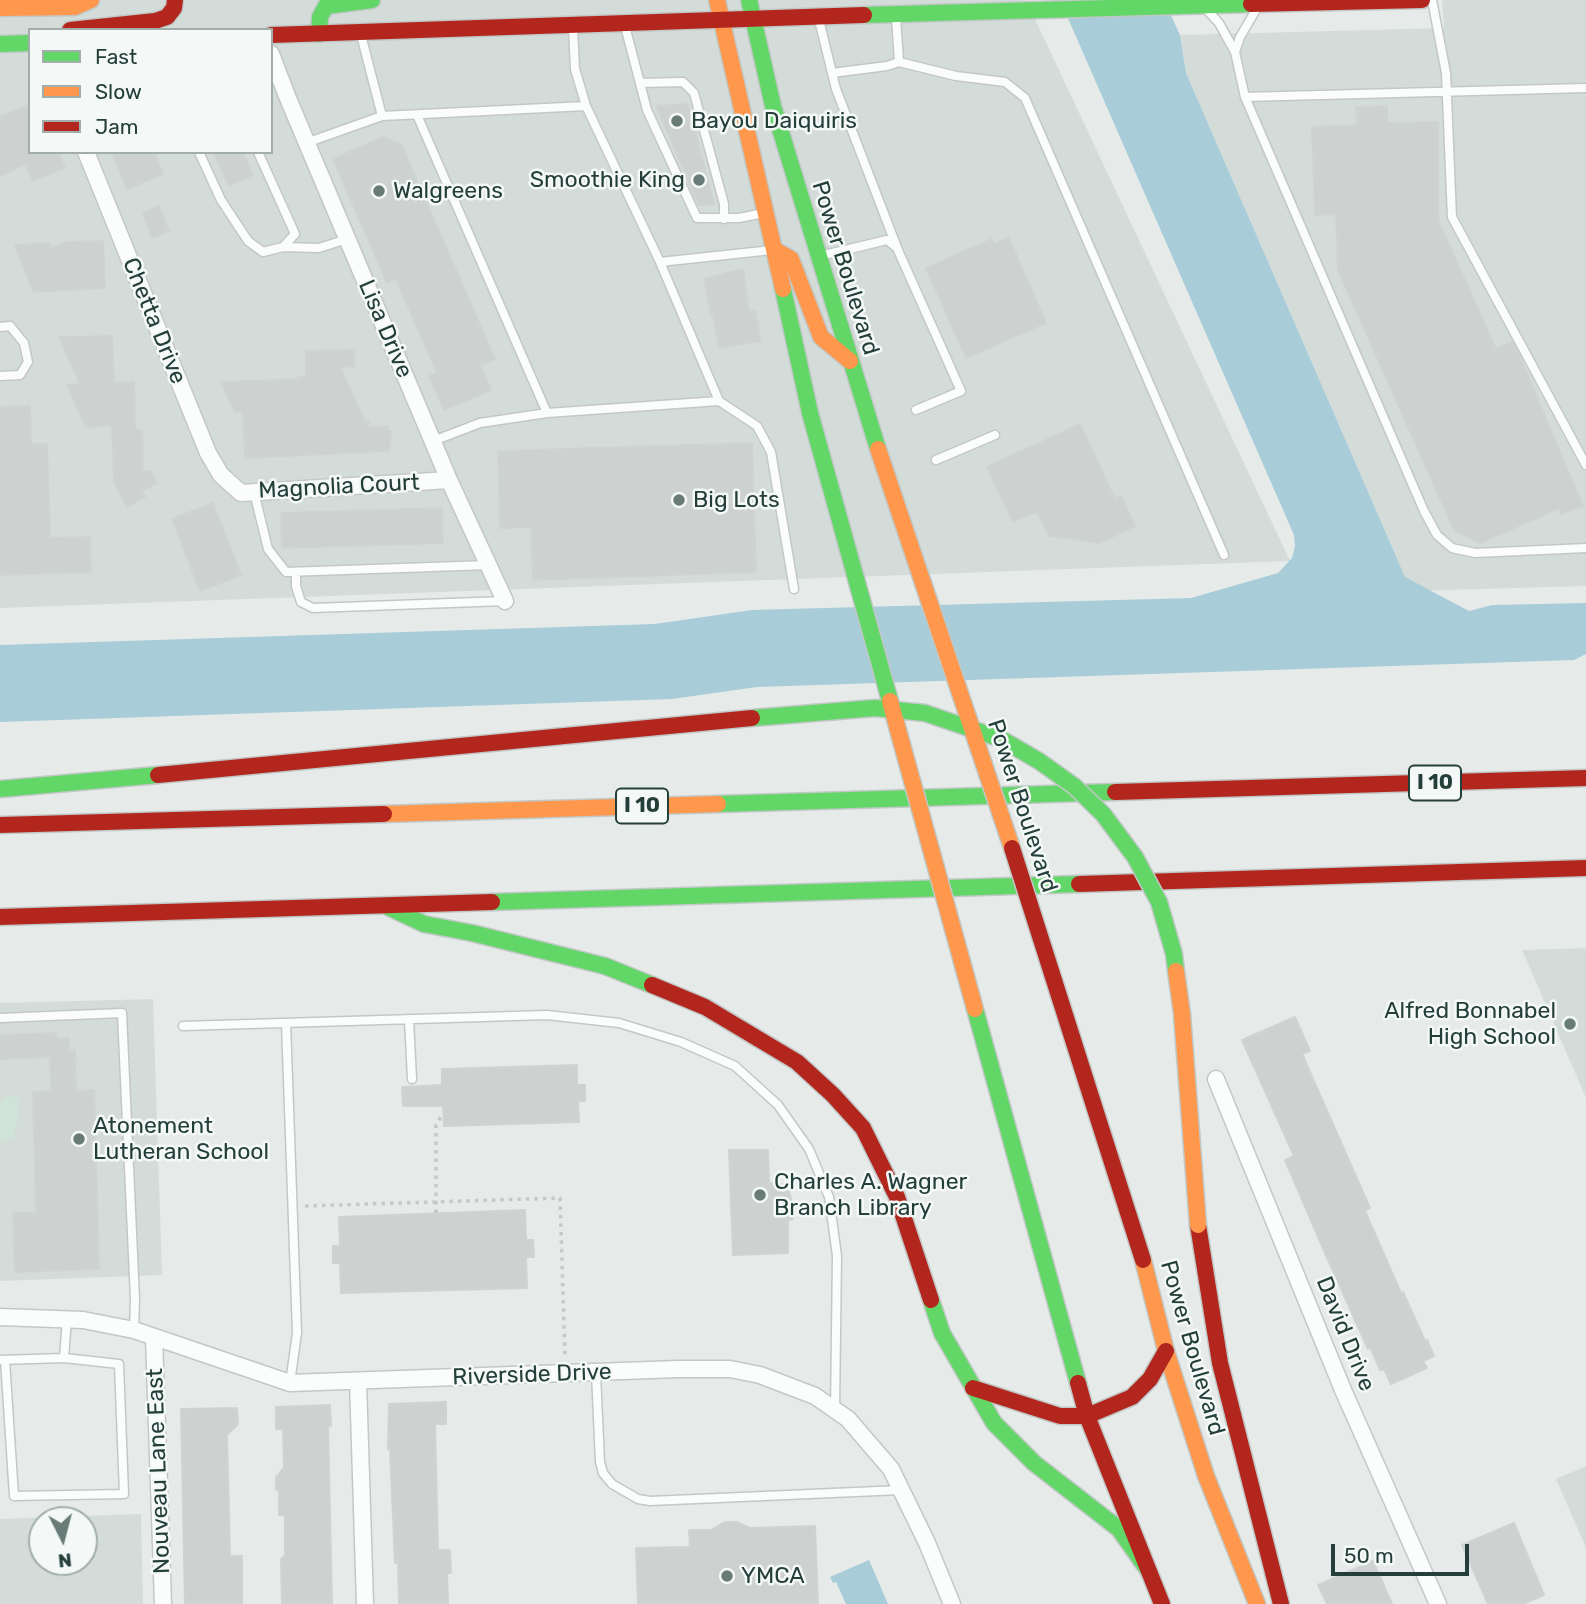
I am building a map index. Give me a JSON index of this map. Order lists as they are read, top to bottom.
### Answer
{
  "streets": {
    "main road": ["Power Boulevard", "I 10"],
    "street": [
      "Chetta Drive",
      "Lisa Drive",
      "Magnolia Court",
      "David Drive",
      "Riverside Drive",
      "Nouveau Lane East"
    ]
  },
  "crossings": [
    ["Chetta Drive", "Magnolia Court"],
    ["Lisa Drive", "Magnolia Court"],
    ["Riverside Drive", "Nouveau Lane East"]
  ],
  "places": [
    "Bayou Daiquiris",
    "Smoothie King",
    "Walgreens",
    "Big Lots",
    "Alfred Bonnabel High School",
    "Atonement Lutheran School",
    "Charles A. Wagner Branch Library",
    "YMCA"
  ],
  "legend": ["Fast", "Slow", "Jam"],
  "scale_bar": "50 m",
  "north": "bottom"
}
